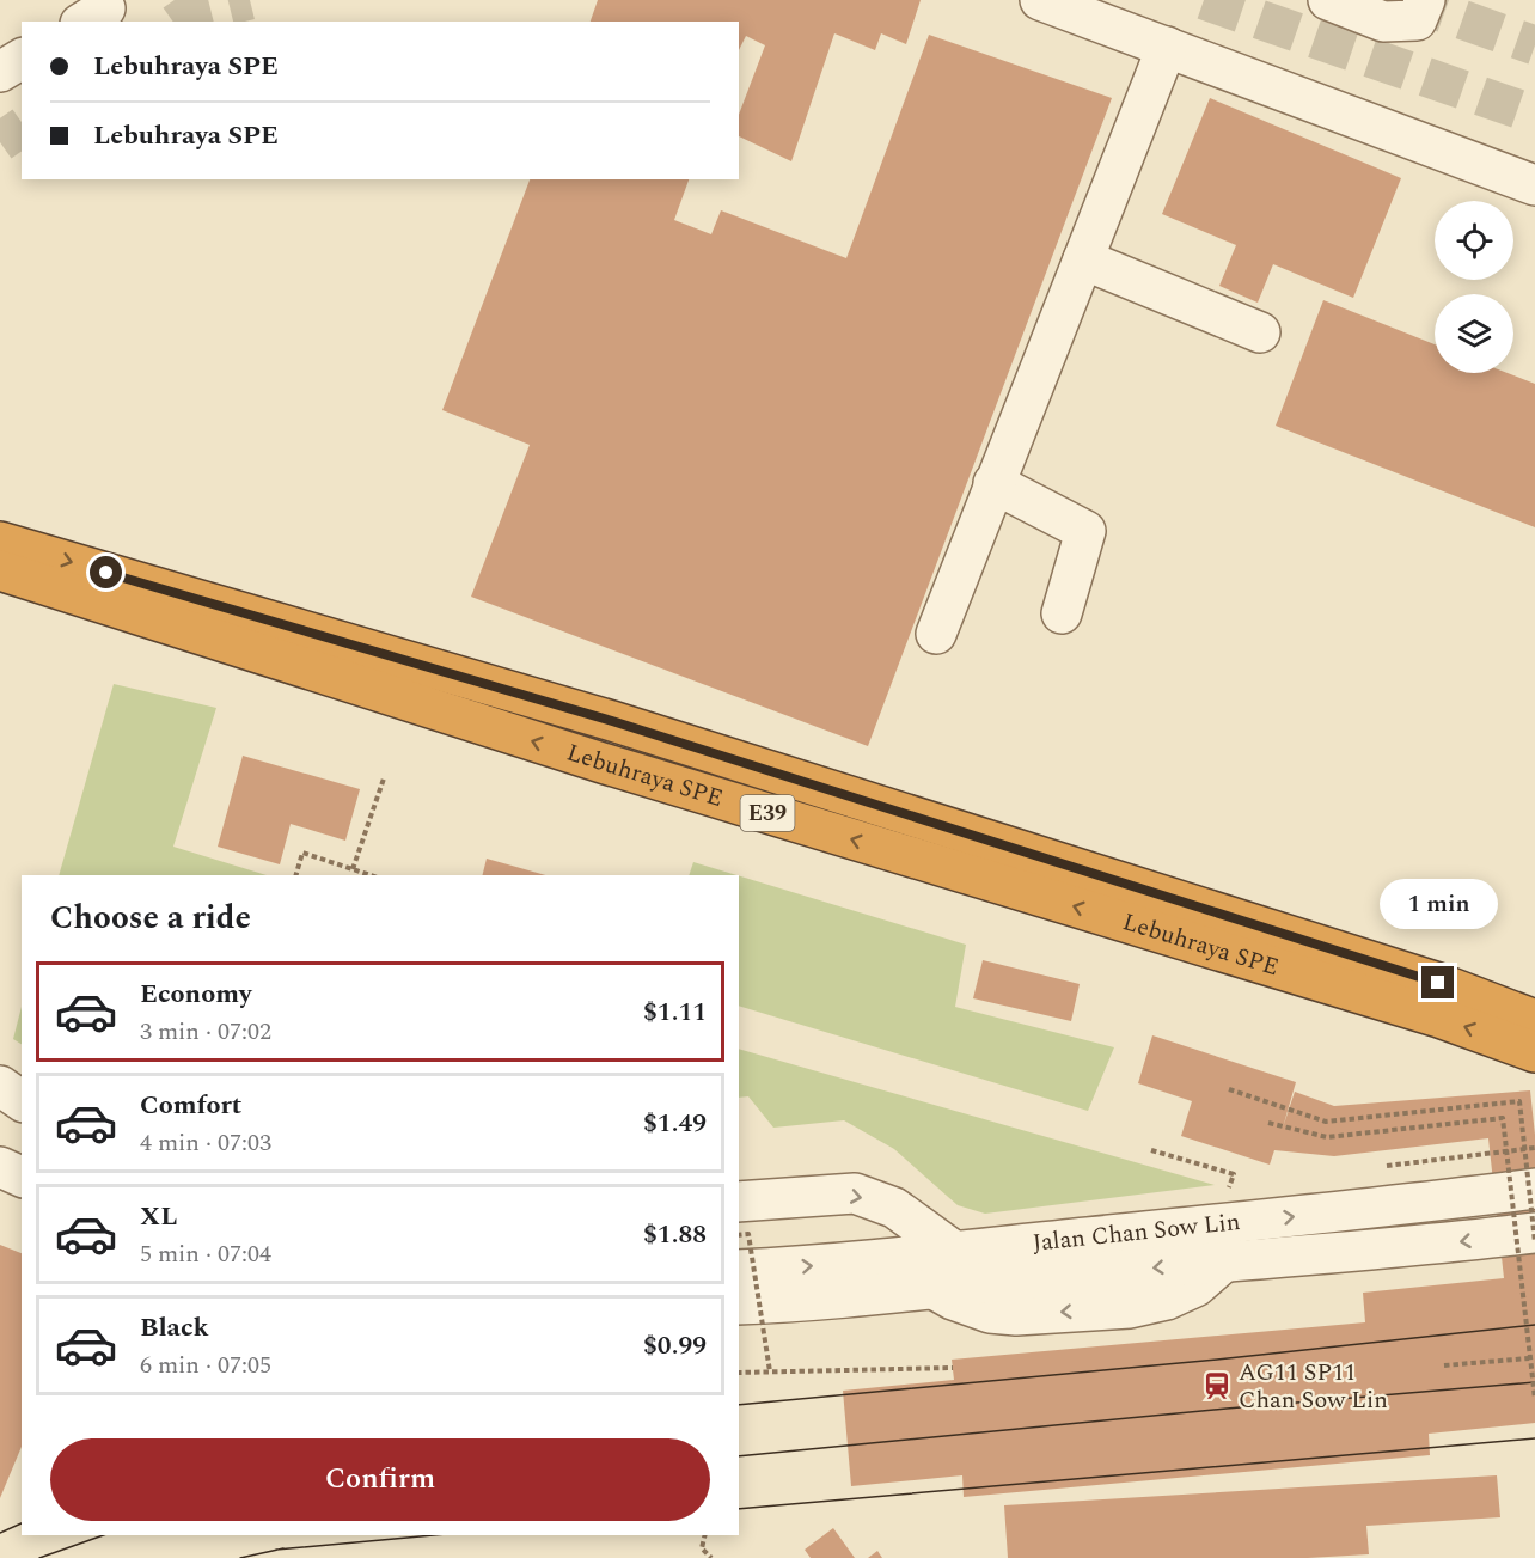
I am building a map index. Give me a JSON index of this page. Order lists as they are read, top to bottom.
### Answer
{
  "streets": {
    "highway": ["Lebuhraya SPE", "E39"],
    "street": ["Jalan Chan Sow Lin"]
  },
  "places": {
    "station": ["AG11 SP11 Chan Sow Lin"]
  },
  "page": {
    "banner": ["Lebuhraya SPE", "Lebuhraya SPE"],
    "heading": "Choose a ride",
    "bubble": "1 min",
    "list": [
      {
        "name": "Economy",
        "note": "3 min · 07:02",
        "value": "$1.11"
      },
      {
        "name": "Comfort",
        "note": "4 min · 07:03",
        "value": "$1.49"
      },
      {
        "name": "XL",
        "note": "5 min · 07:04",
        "value": "$1.88"
      },
      {
        "name": "Black",
        "note": "6 min · 07:05",
        "value": "$0.99"
      }
    ],
    "buttons": "Confirm"
  }
}
